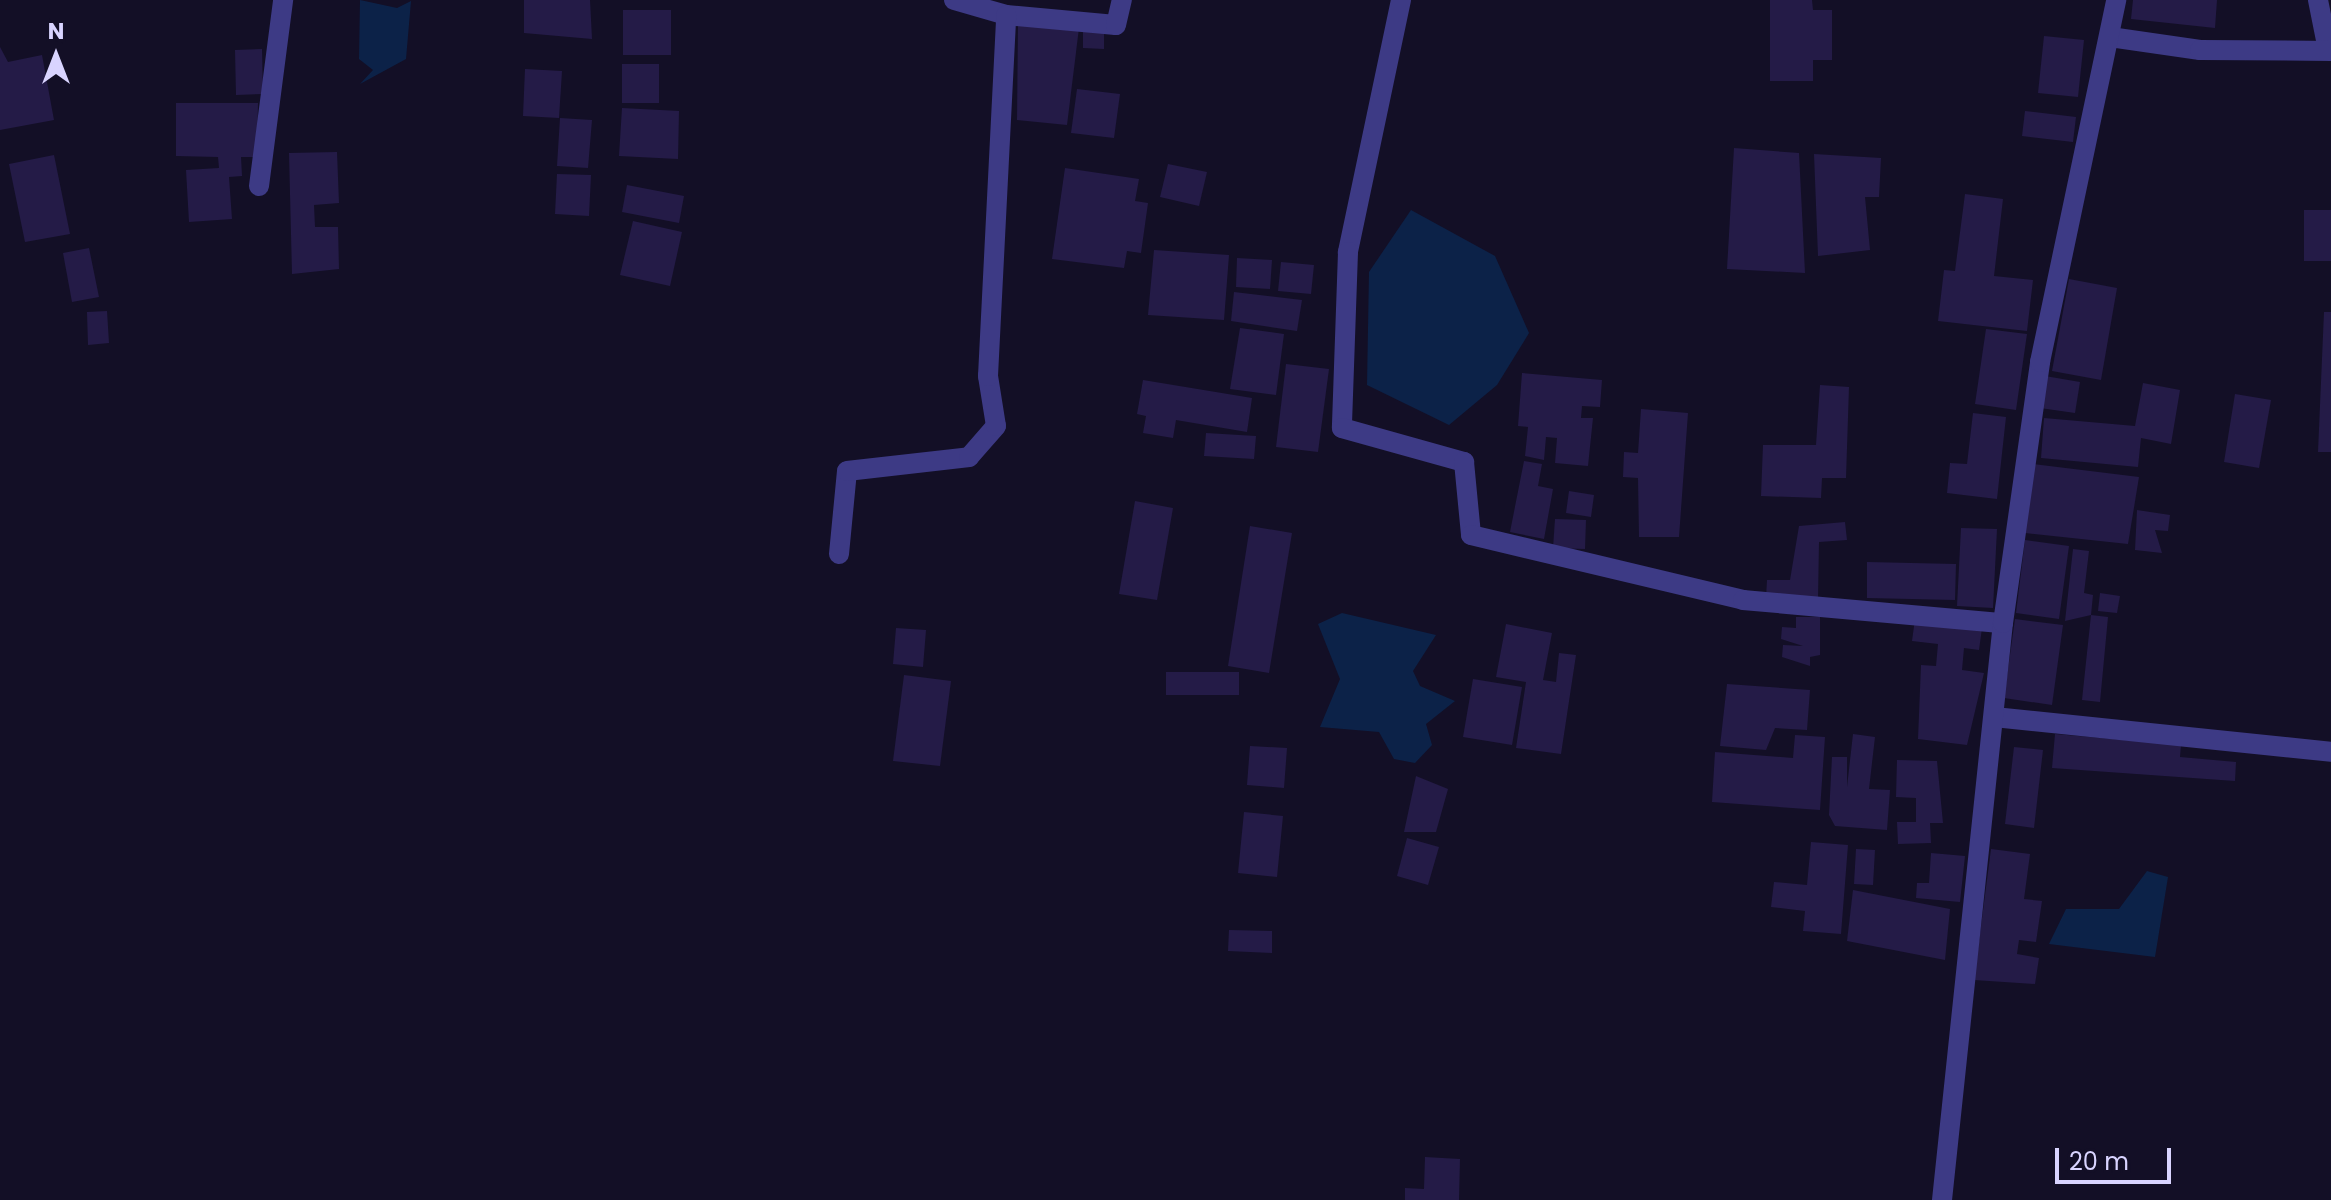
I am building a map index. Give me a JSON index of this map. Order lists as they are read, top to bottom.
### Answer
{
  "scale_bar": "20 m",
  "north": "top"
}
